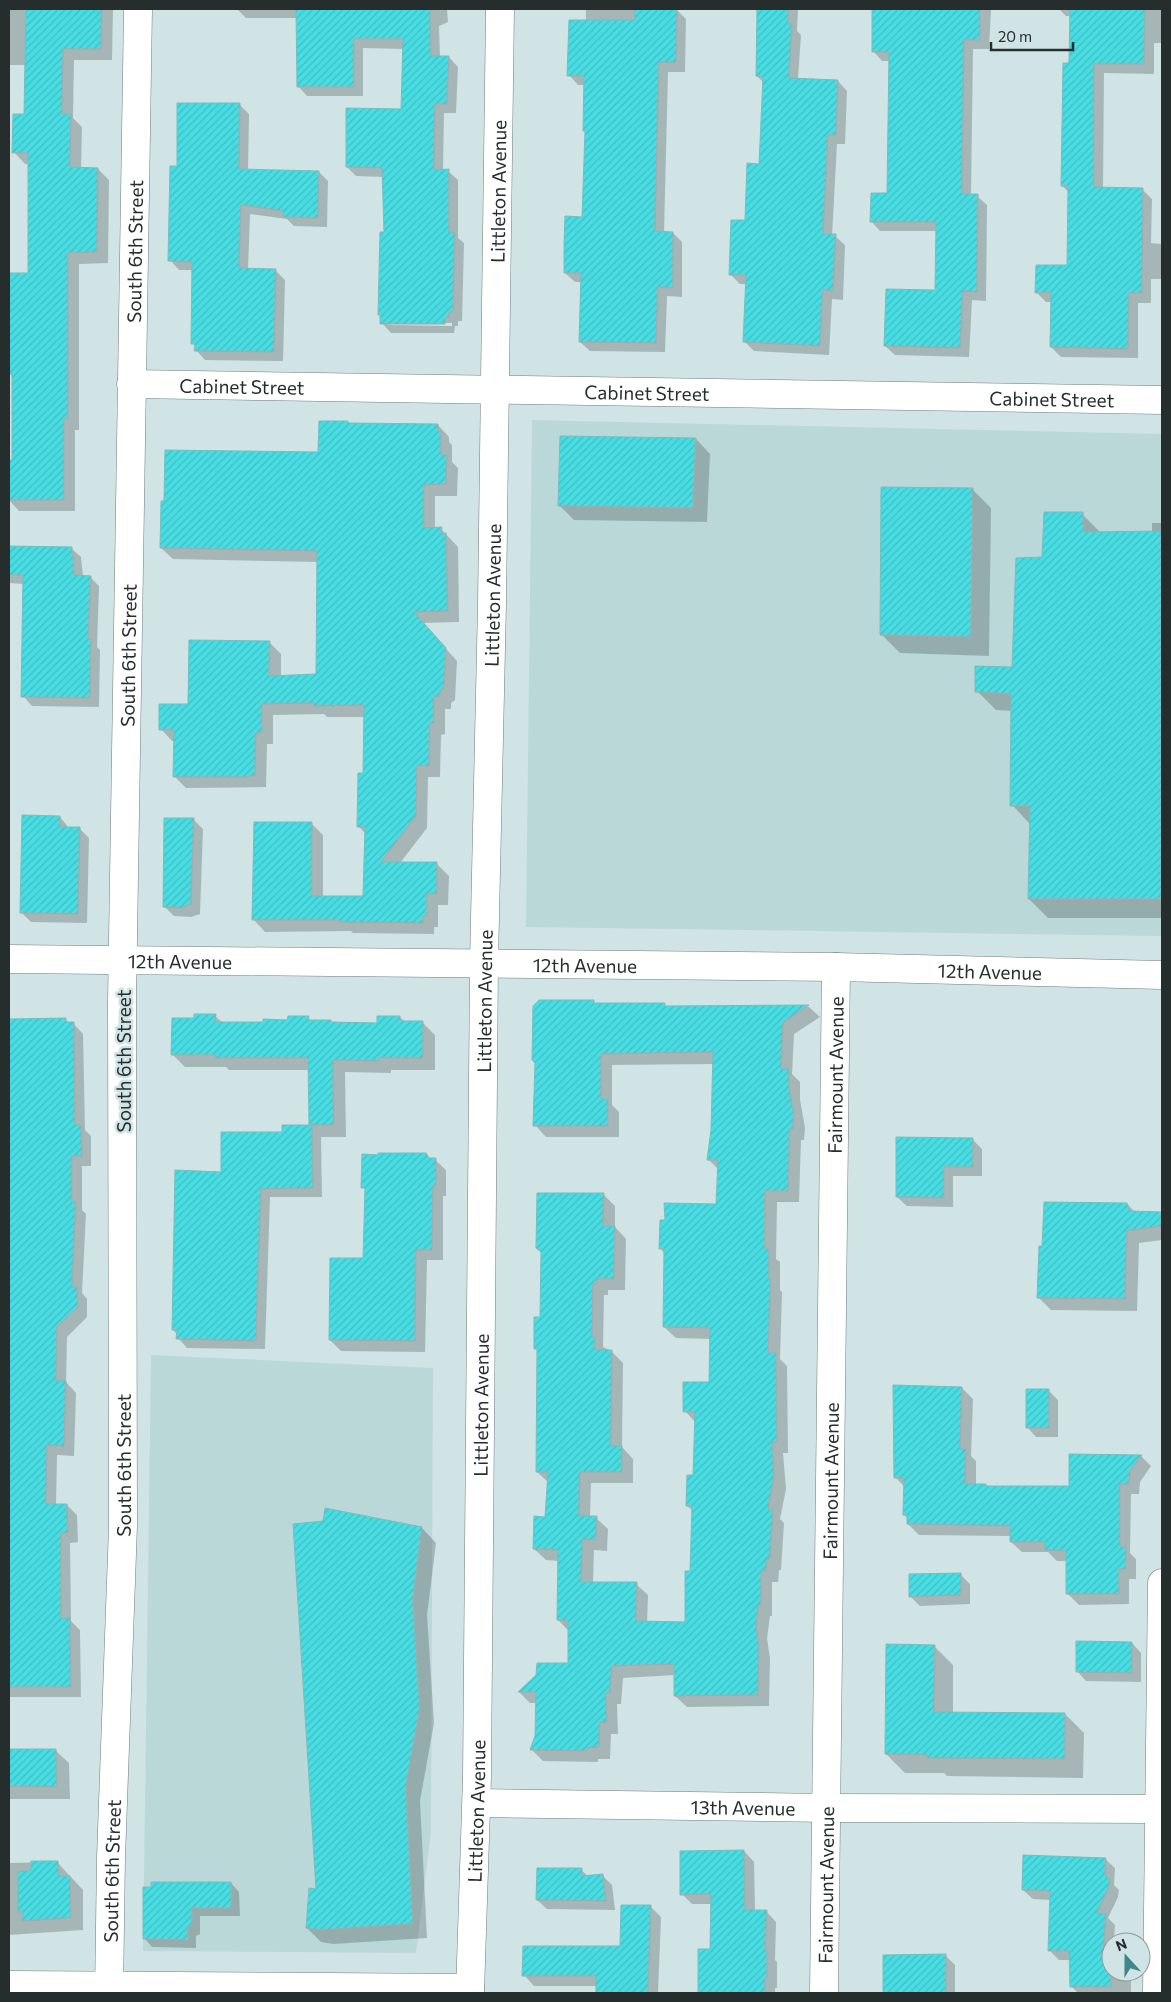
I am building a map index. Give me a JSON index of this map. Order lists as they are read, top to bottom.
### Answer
{
  "streets": {
    "street": [
      "Littleton Avenue",
      "South 6th Street",
      "Cabinet Street",
      "12th Avenue",
      "Fairmount Avenue",
      "13th Avenue"
    ]
  },
  "crossings": [
    ["Littleton Avenue", "Cabinet Street"],
    ["Littleton Avenue", "12th Avenue"],
    ["Littleton Avenue", "13th Avenue"],
    ["South 6th Street", "Cabinet Street"],
    ["South 6th Street", "12th Avenue"],
    ["12th Avenue", "Fairmount Avenue"],
    ["Fairmount Avenue", "13th Avenue"]
  ],
  "scale_bar": "20 m",
  "north": "top"
}
